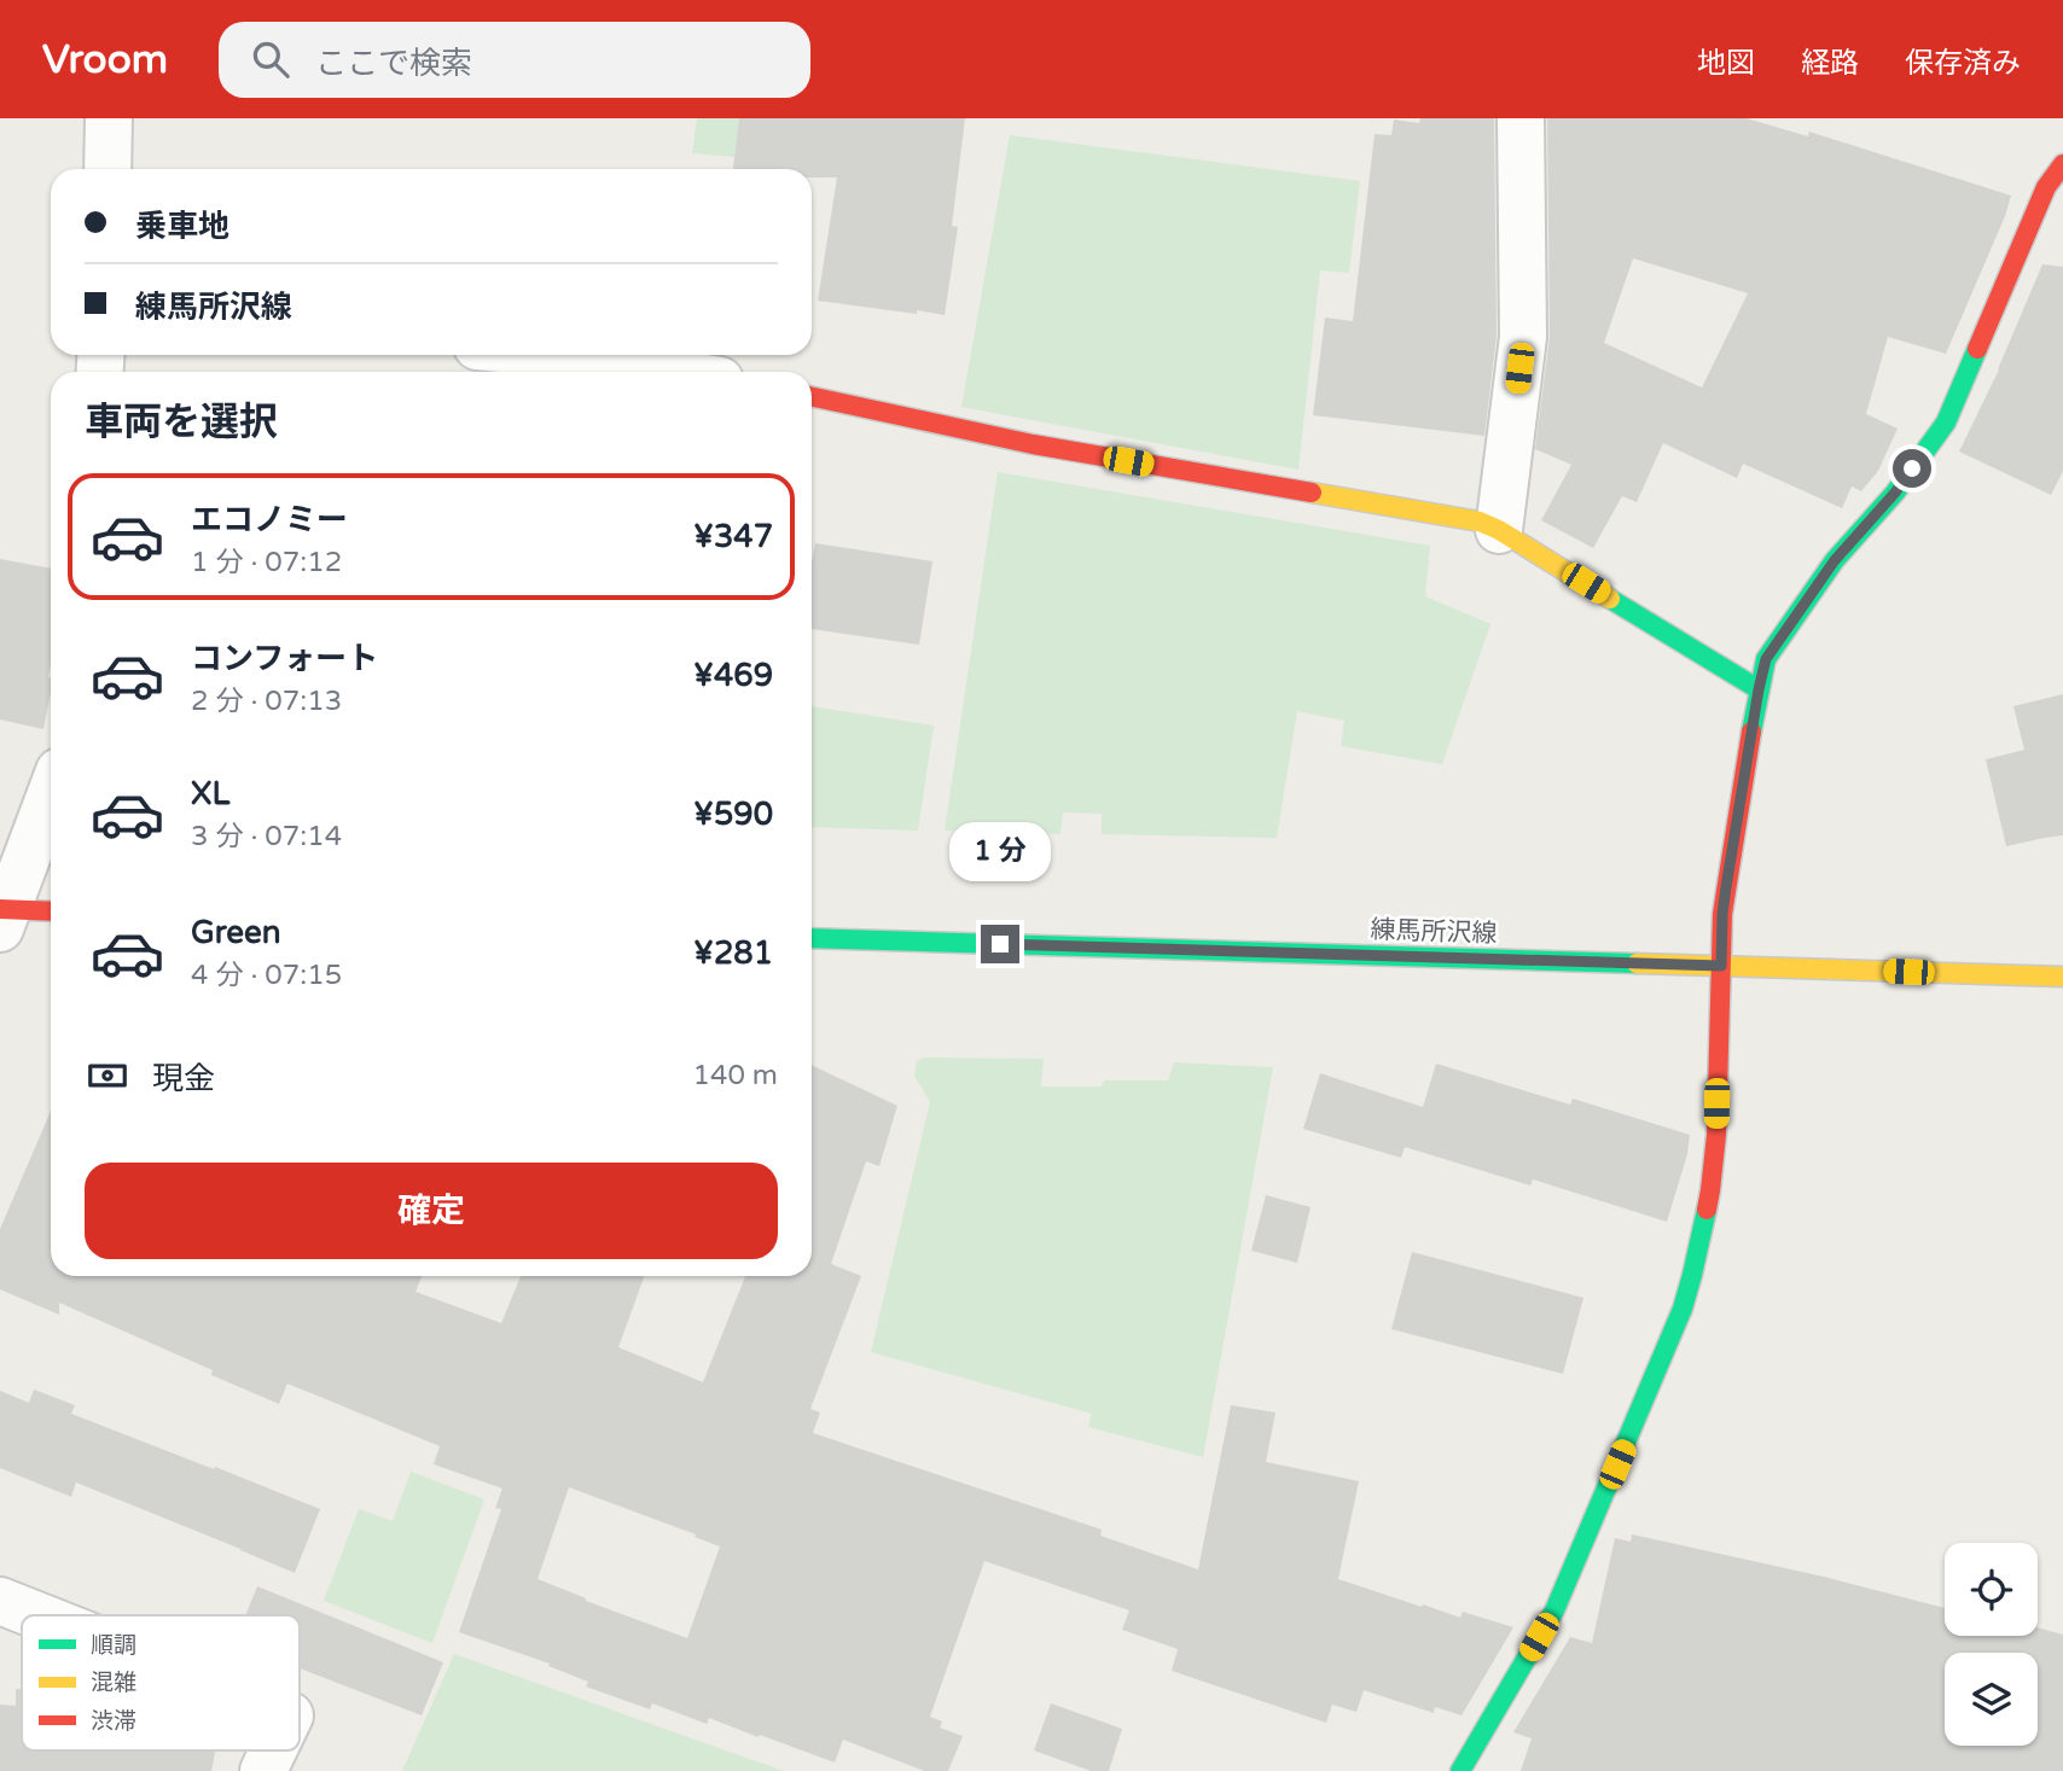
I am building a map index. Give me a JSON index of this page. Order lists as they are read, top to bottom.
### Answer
{
  "streets": {
    "street": ["練馬所沢線"]
  },
  "legend": ["順調", "混雑", "渋滞"],
  "page": {
    "header": "Vroom",
    "search": "ここで検索",
    "nav": ["地図", "経路", "保存済み"],
    "banner": ["乗車地", "練馬所沢線"],
    "heading": "車両を選択",
    "list": [
      {
        "name": "エコノミー",
        "note": "1 分 · 07:12",
        "value": "¥347"
      },
      {
        "name": "コンフォート",
        "note": "2 分 · 07:13",
        "value": "¥469"
      },
      {
        "name": "XL",
        "note": "3 分 · 07:14",
        "value": "¥590"
      },
      {
        "name": "Green",
        "note": "4 分 · 07:15",
        "value": "¥281"
      }
    ],
    "bubble": "1 分",
    "pay": ["現金", "140 m"],
    "buttons": "確定"
  }
}
